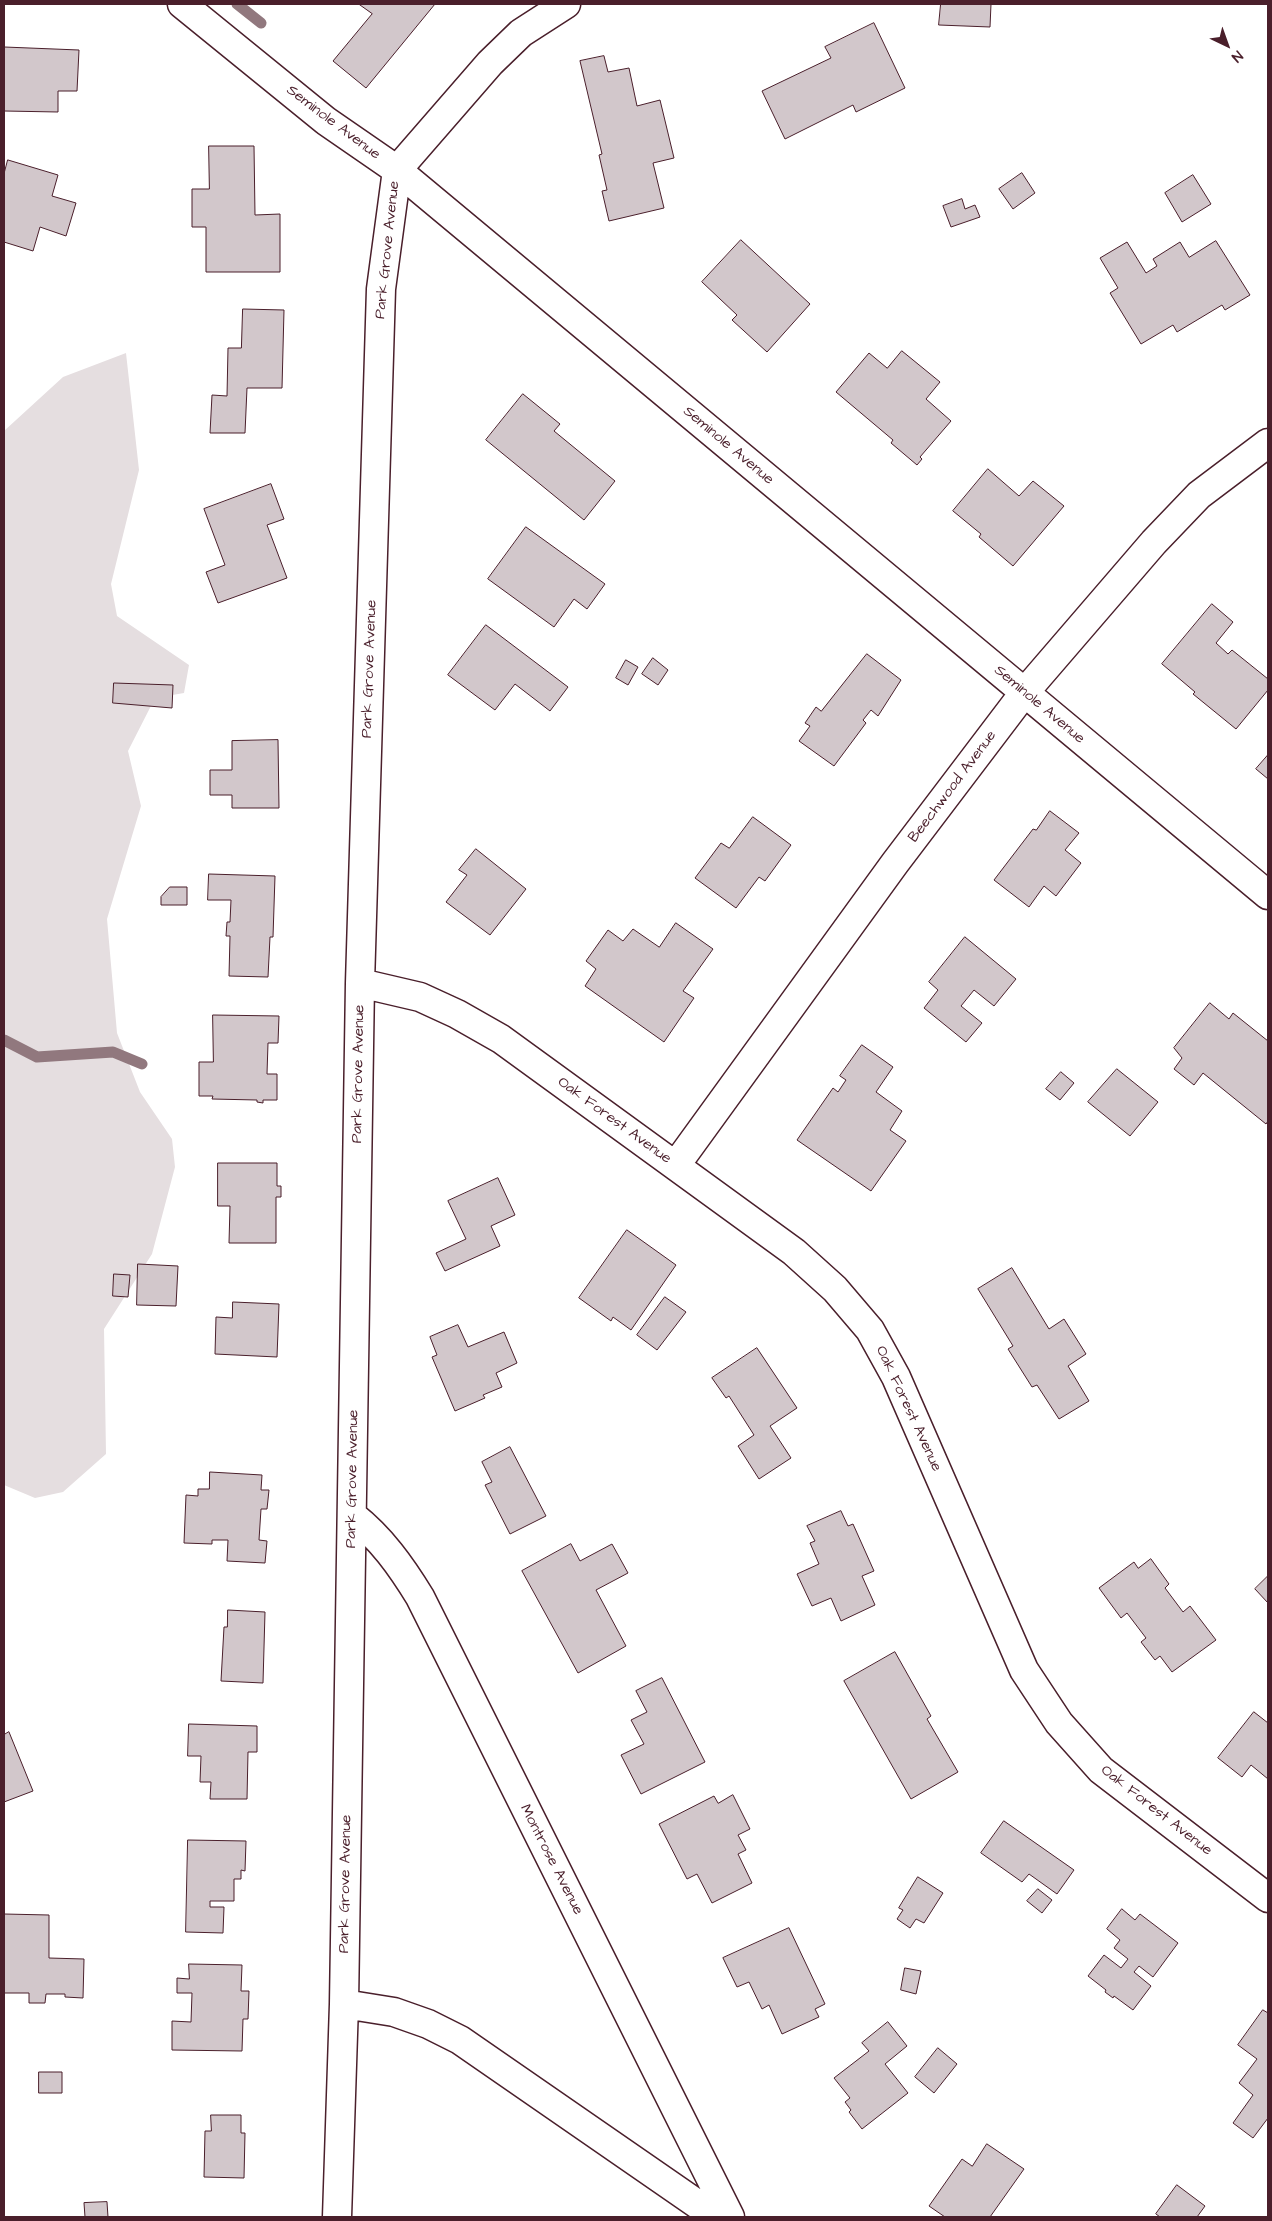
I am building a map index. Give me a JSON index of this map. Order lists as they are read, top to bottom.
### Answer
{
  "streets": {
    "street": [
      "Seminole Avenue",
      "Park Grove Avenue",
      "Beechwood Avenue",
      "Oak Forest Avenue",
      "Montrose Avenue"
    ]
  },
  "crossings": [
    ["Seminole Avenue", "Park Grove Avenue"],
    ["Seminole Avenue", "Beechwood Avenue"],
    ["Park Grove Avenue", "Oak Forest Avenue"],
    ["Park Grove Avenue", "Montrose Avenue"],
    ["Beechwood Avenue", "Oak Forest Avenue"]
  ],
  "north": "bottom right"
}
